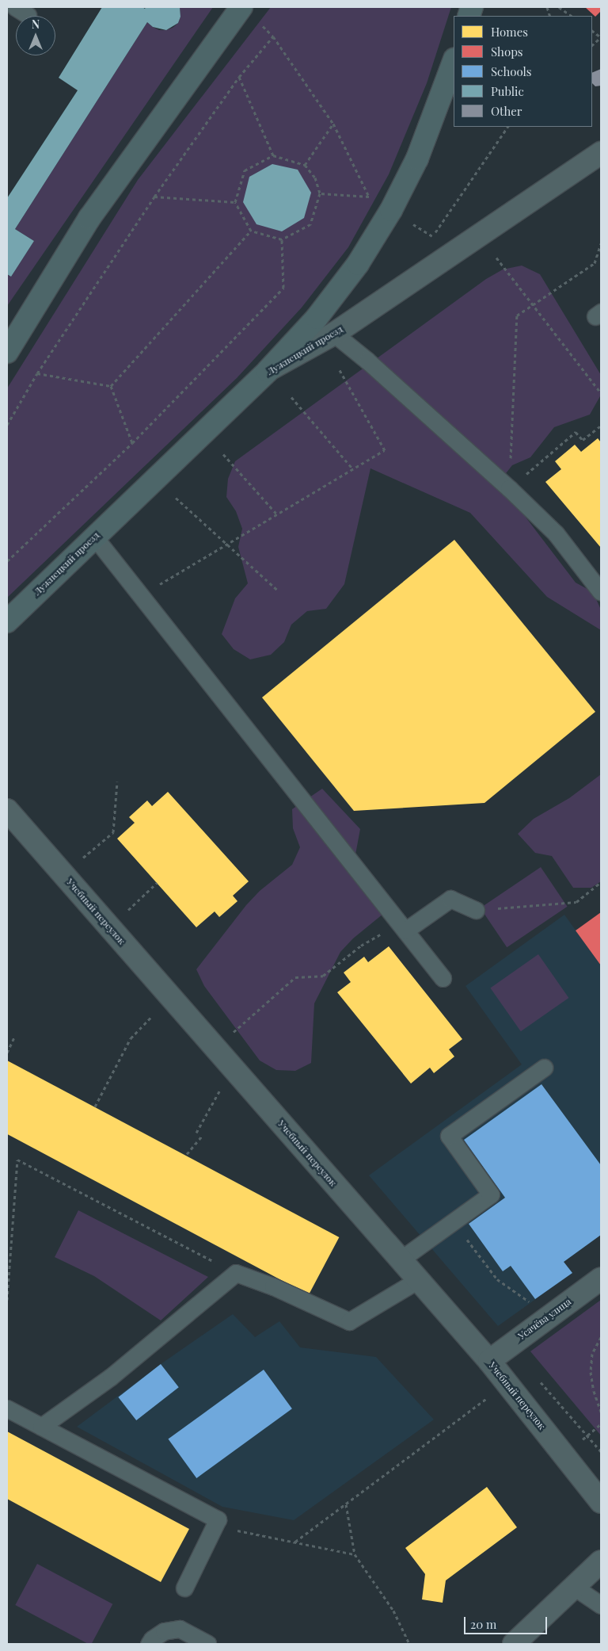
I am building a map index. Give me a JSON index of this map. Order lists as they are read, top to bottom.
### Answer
{
  "streets": {
    "main road": ["Лужнецкий проезд"],
    "street": ["Учебный переулок", "Усачёва улица"]
  },
  "crossings": [
    ["Учебный переулок", "Усачёва улица"]
  ],
  "legend": [
    "Homes",
    "Shops",
    "Schools",
    "Public",
    "Other"
  ],
  "scale_bar": "20 m",
  "north": "top"
}
